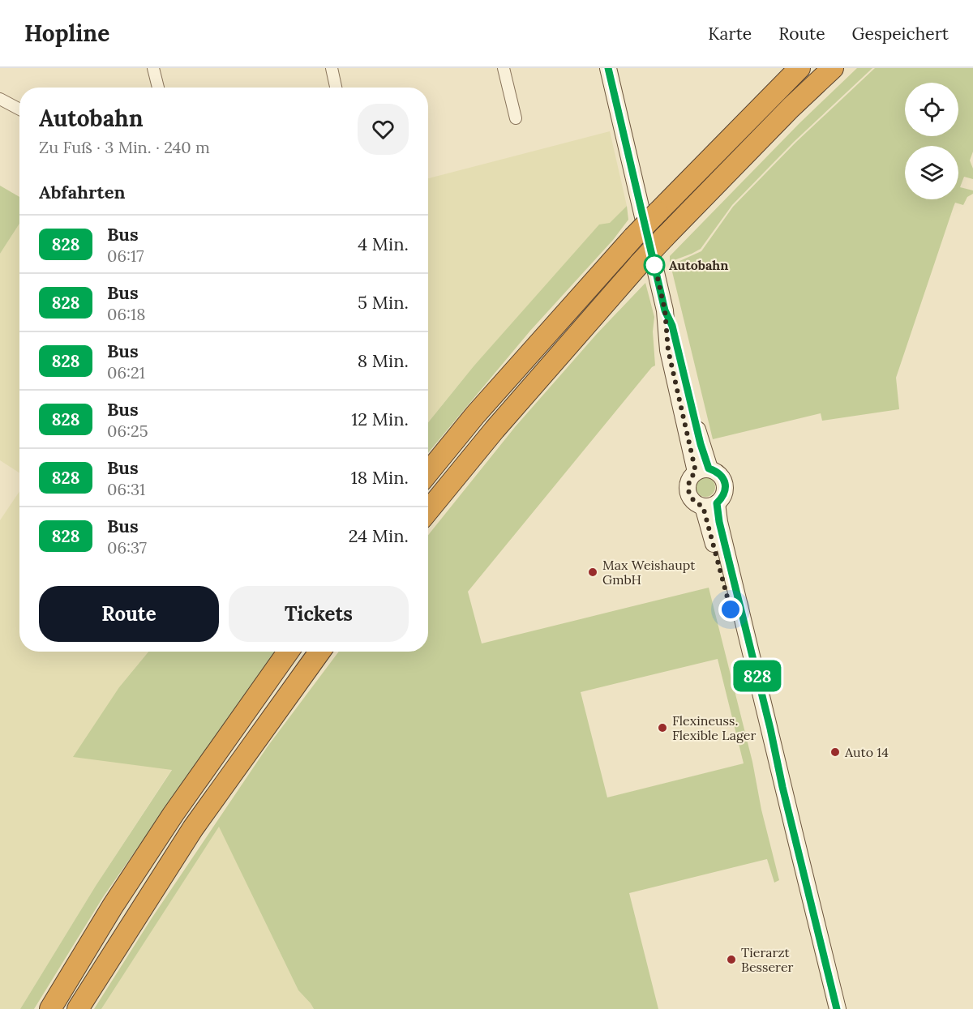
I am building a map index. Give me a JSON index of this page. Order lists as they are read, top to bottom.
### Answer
{
  "places": [
    "Autobahn",
    "Max Weishaupt GmbH",
    "Flexineuss. Flexible Lager",
    "Auto 14",
    "Tierarzt Besserer"
  ],
  "lines": ["bus line 828"],
  "page": {
    "header": "Hopline",
    "nav": ["Karte", "Route", "Gespeichert"],
    "on_map": "828",
    "heading": [
      ["Autobahn", "Zu Fuß · 3 Min. · 240 m"],
      "Abfahrten"
    ],
    "list": [
      {
        "mark": "828",
        "name": "Bus",
        "note": "06:17",
        "value": "4 Min."
      },
      {
        "mark": "828",
        "name": "Bus",
        "note": "06:18",
        "value": "5 Min."
      },
      {
        "mark": "828",
        "name": "Bus",
        "note": "06:21",
        "value": "8 Min."
      },
      {
        "mark": "828",
        "name": "Bus",
        "note": "06:25",
        "value": "12 Min."
      },
      {
        "mark": "828",
        "name": "Bus",
        "note": "06:31",
        "value": "18 Min."
      },
      {
        "mark": "828",
        "name": "Bus",
        "note": "06:37",
        "value": "24 Min."
      }
    ],
    "buttons": ["Route", "Tickets"]
  }
}
